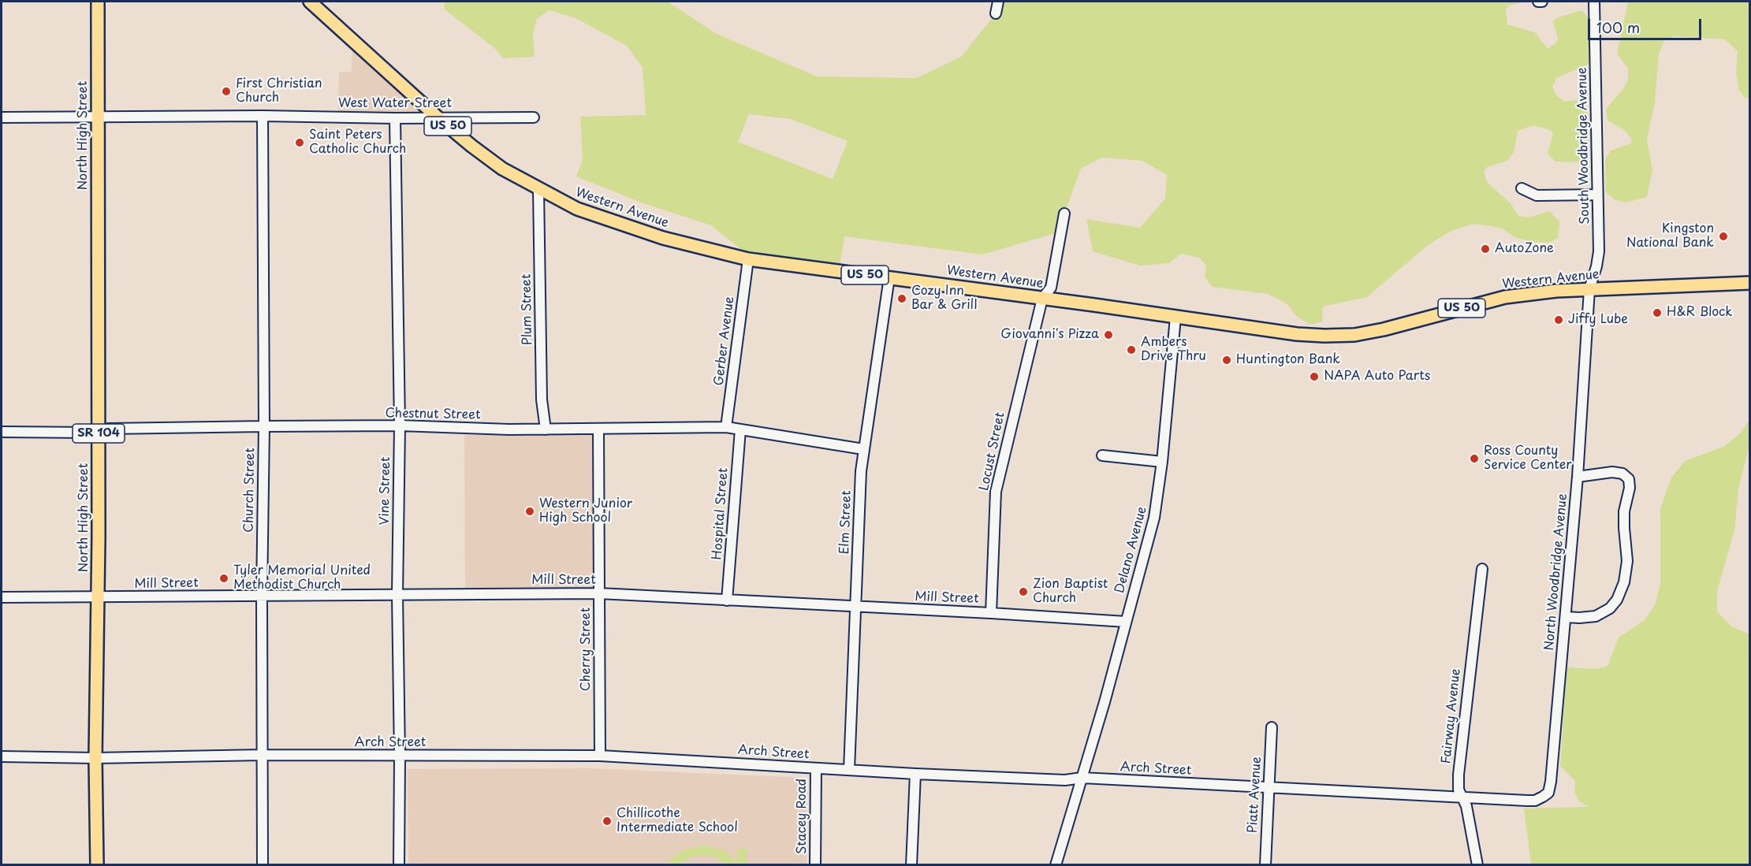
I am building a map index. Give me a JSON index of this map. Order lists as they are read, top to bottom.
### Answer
{
  "streets": {
    "main road": [
      "US 50",
      "North High Street",
      "Western Avenue",
      "SR 104"
    ],
    "street": [
      "West Water Street",
      "South Woodbridge Avenue",
      "Plum Street",
      "Gerber Avenue",
      "Chestnut Street",
      "Locust Street",
      "Church Street",
      "Vine Street",
      "Hospital Street",
      "Elm Street",
      "Delano Avenue",
      "North Woodbridge Avenue",
      "Mill Street",
      "Cherry Street",
      "Fairway Avenue",
      "Arch Street",
      "Piatt Avenue",
      "Stacey Road"
    ]
  },
  "crossings": [
    ["West Water Street", "North High Street"],
    ["West Water Street", "Western Avenue"],
    ["West Water Street", "Church Street"],
    ["West Water Street", "Vine Street"],
    ["North High Street", "Chestnut Street"],
    ["North High Street", "Mill Street"],
    ["North High Street", "Arch Street"],
    ["South Woodbridge Avenue", "Western Avenue"],
    ["South Woodbridge Avenue", "North Woodbridge Avenue"],
    ["Western Avenue", "Plum Street"],
    ["Western Avenue", "Gerber Avenue"],
    ["Western Avenue", "Locust Street"],
    ["Western Avenue", "Elm Street"],
    ["Western Avenue", "Delano Avenue"],
    ["Western Avenue", "North Woodbridge Avenue"],
    ["Plum Street", "Chestnut Street"],
    ["Gerber Avenue", "Chestnut Street"],
    ["Chestnut Street", "Church Street"],
    ["Chestnut Street", "Vine Street"],
    ["Chestnut Street", "Hospital Street"],
    ["Chestnut Street", "Elm Street"],
    ["Chestnut Street", "Cherry Street"],
    ["Locust Street", "Mill Street"],
    ["Church Street", "Mill Street"],
    ["Church Street", "Arch Street"],
    ["Vine Street", "Mill Street"],
    ["Vine Street", "Arch Street"],
    ["Hospital Street", "Mill Street"],
    ["Elm Street", "Mill Street"],
    ["Elm Street", "Arch Street"],
    ["Delano Avenue", "Mill Street"],
    ["Delano Avenue", "Arch Street"],
    ["North Woodbridge Avenue", "Arch Street"],
    ["Mill Street", "Cherry Street"],
    ["Cherry Street", "Arch Street"],
    ["Fairway Avenue", "Arch Street"],
    ["Arch Street", "Piatt Avenue"],
    ["Arch Street", "Stacey Road"]
  ],
  "places": [
    "First Christian Church",
    "Saint Peters Catholic Church",
    "Kingston National Bank",
    "AutoZone",
    "Cozy Inn Bar & Grill",
    "H&R Block",
    "Jiffy Lube",
    "Giovanni's Pizza",
    "Ambers Drive Thru",
    "Huntington Bank",
    "NAPA Auto Parts",
    "Ross County Service Center",
    "Western Junior High School",
    "Tyler Memorial United Methodist Church",
    "Zion Baptist Church",
    "Chillicothe Intermediate School"
  ],
  "scale_bar": "100 m"
}
